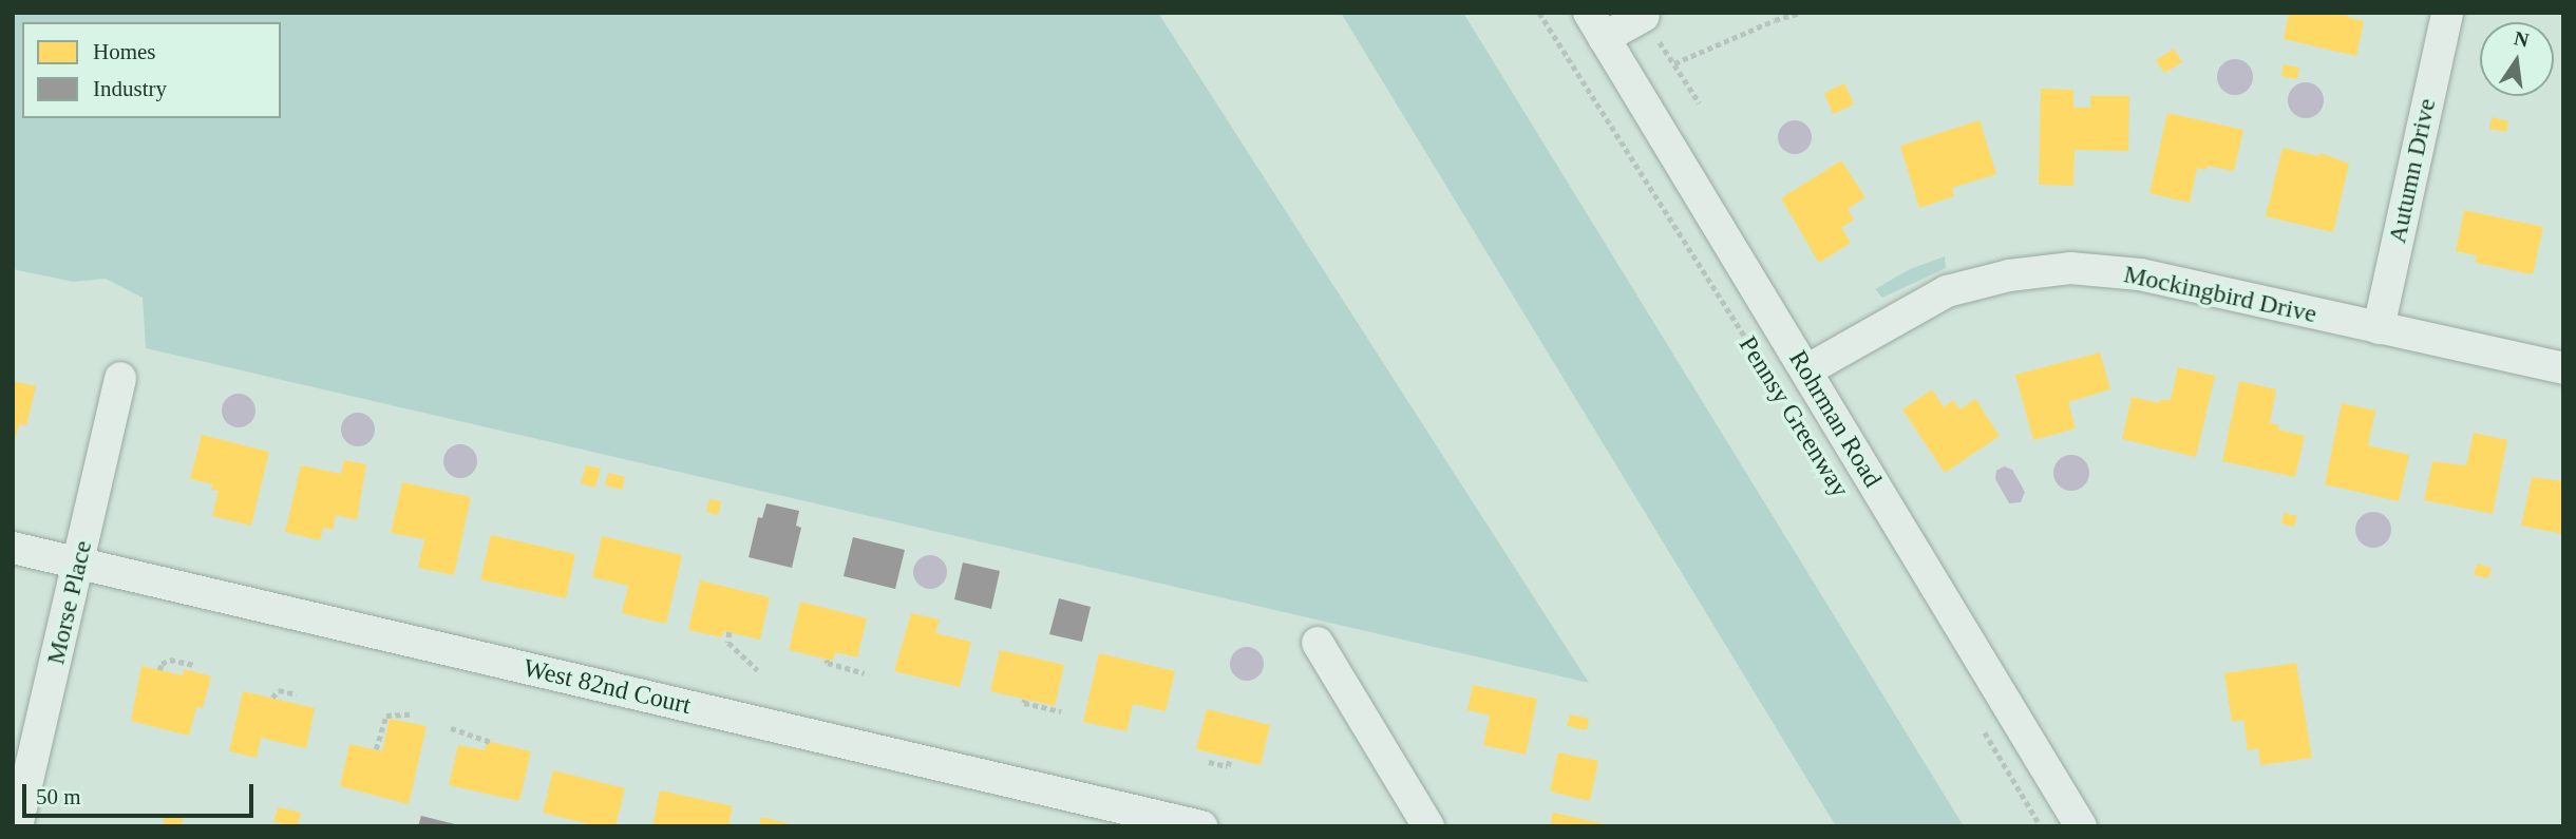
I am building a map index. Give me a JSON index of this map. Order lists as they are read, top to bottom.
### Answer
{
  "streets": {
    "street": [
      "Autumn Drive",
      "Mockingbird Drive",
      "Rohrman Road",
      "Morse Place",
      "West 82nd Court"
    ],
    "path": ["Pennsy Greenway"]
  },
  "crossings": [
    ["Autumn Drive", "Mockingbird Drive"],
    ["Mockingbird Drive", "Rohrman Road"],
    ["Morse Place", "West 82nd Court"]
  ],
  "legend": ["Homes", "Industry"],
  "scale_bar": "50 m",
  "north": "top"
}
